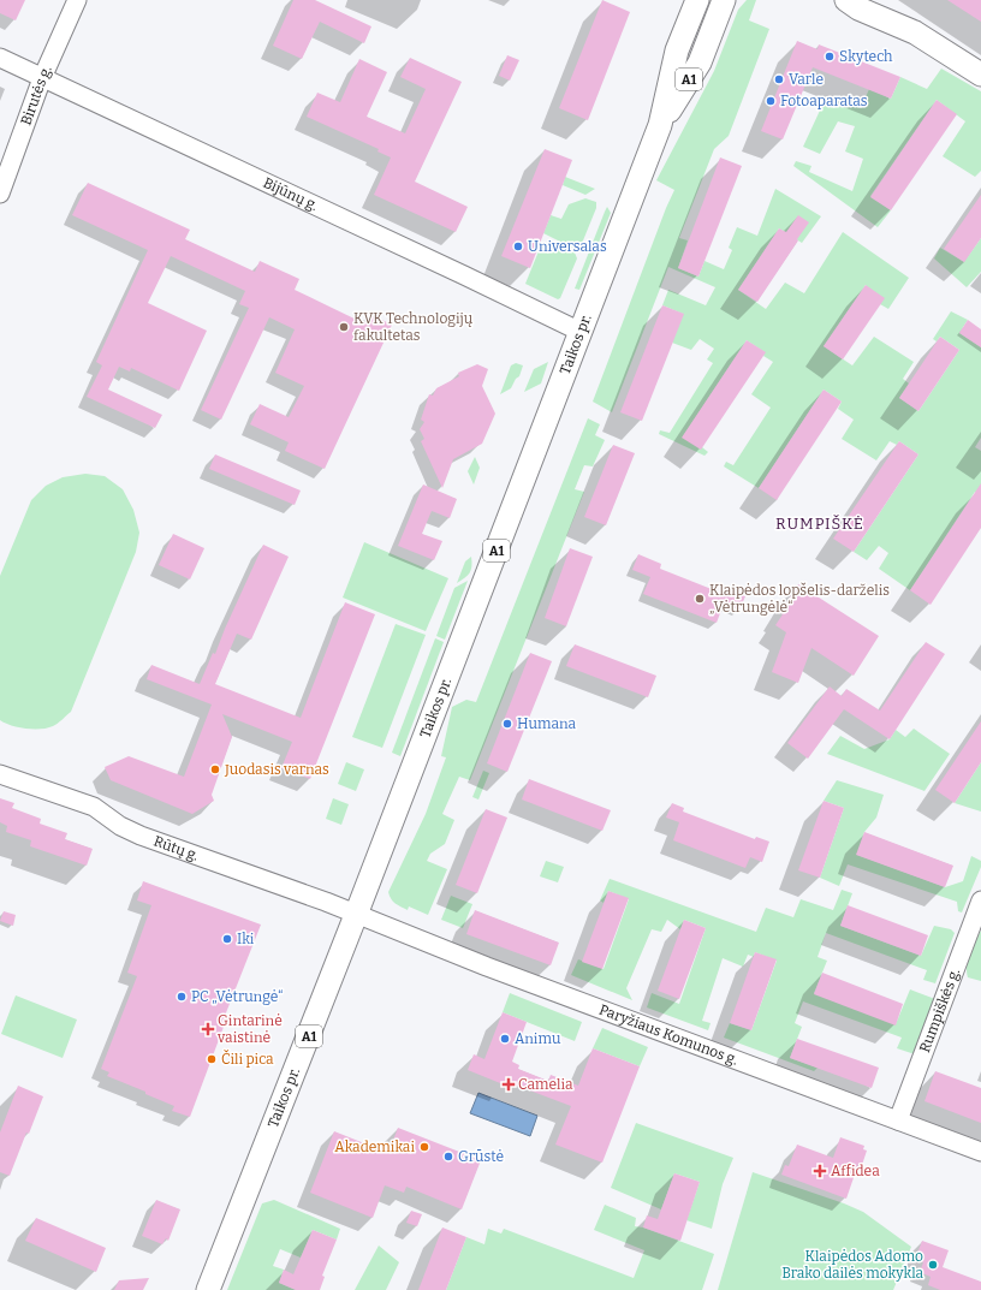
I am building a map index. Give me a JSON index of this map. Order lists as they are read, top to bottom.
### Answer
{
  "streets": {
    "main road": ["A1", "Taikos pr."],
    "street": [
      "Birutės g.",
      "Bijūnų g.",
      "Rūtų g.",
      "Rumpiškės g.",
      "Paryžiaus Komunos g."
    ]
  },
  "crossings": [
    ["Birutės g.", "Bijūnų g."],
    ["Bijūnų g.", "Taikos pr."],
    ["Taikos pr.", "Rūtų g."],
    ["Taikos pr.", "Paryžiaus Komunos g."],
    ["Rūtų g.", "Paryžiaus Komunos g."],
    ["Rumpiškės g.", "Paryžiaus Komunos g."]
  ],
  "districts": ["RUMPIŠKĖ"],
  "places": {
    "other": [
      "Skytech",
      "Varle",
      "Fotoaparatas",
      "Universalas",
      "KVK Technologijų fakultetas",
      "Klaipėdos lopšelis-darželis „Vėtrungėlė“",
      "Humana",
      "Juodasis varnas",
      "Iki",
      "PC „Vėtrungė“",
      "Animu",
      "Čili pica",
      "Akademikai",
      "Grūstė",
      "Klaipėdos Adomo Brako dailės mokykla"
    ],
    "health": ["Gintarinė vaistinė", "Camelia", "Affidea"]
  }
}
